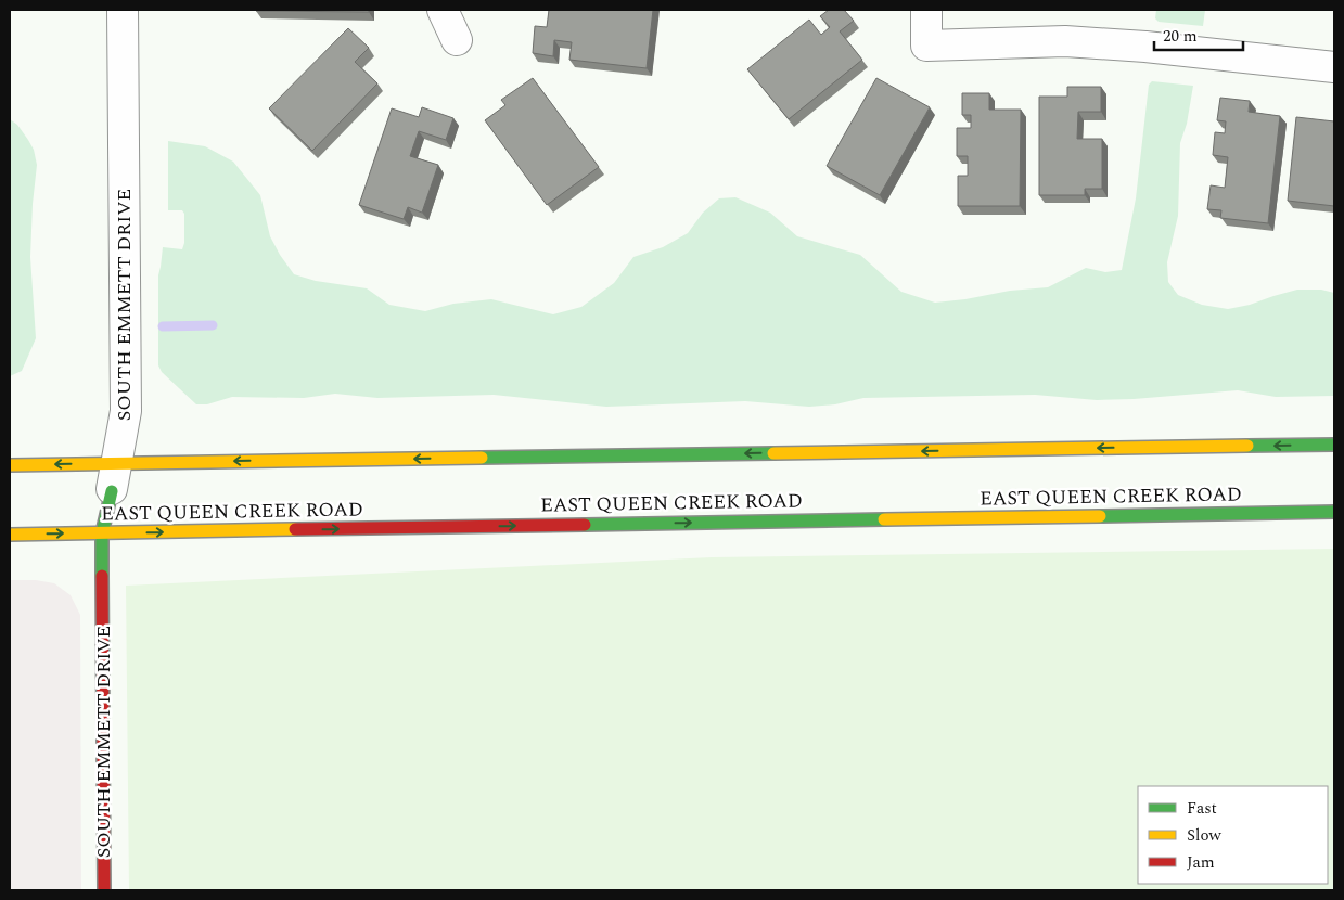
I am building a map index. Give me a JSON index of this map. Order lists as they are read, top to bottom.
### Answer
{
  "streets": {
    "main road": ["SOUTH EMMETT DRIVE", "EAST QUEEN CREEK ROAD"]
  },
  "crossings": [
    ["SOUTH EMMETT DRIVE", "EAST QUEEN CREEK ROAD"]
  ],
  "legend": ["Fast", "Slow", "Jam"],
  "scale_bar": "20 m"
}
